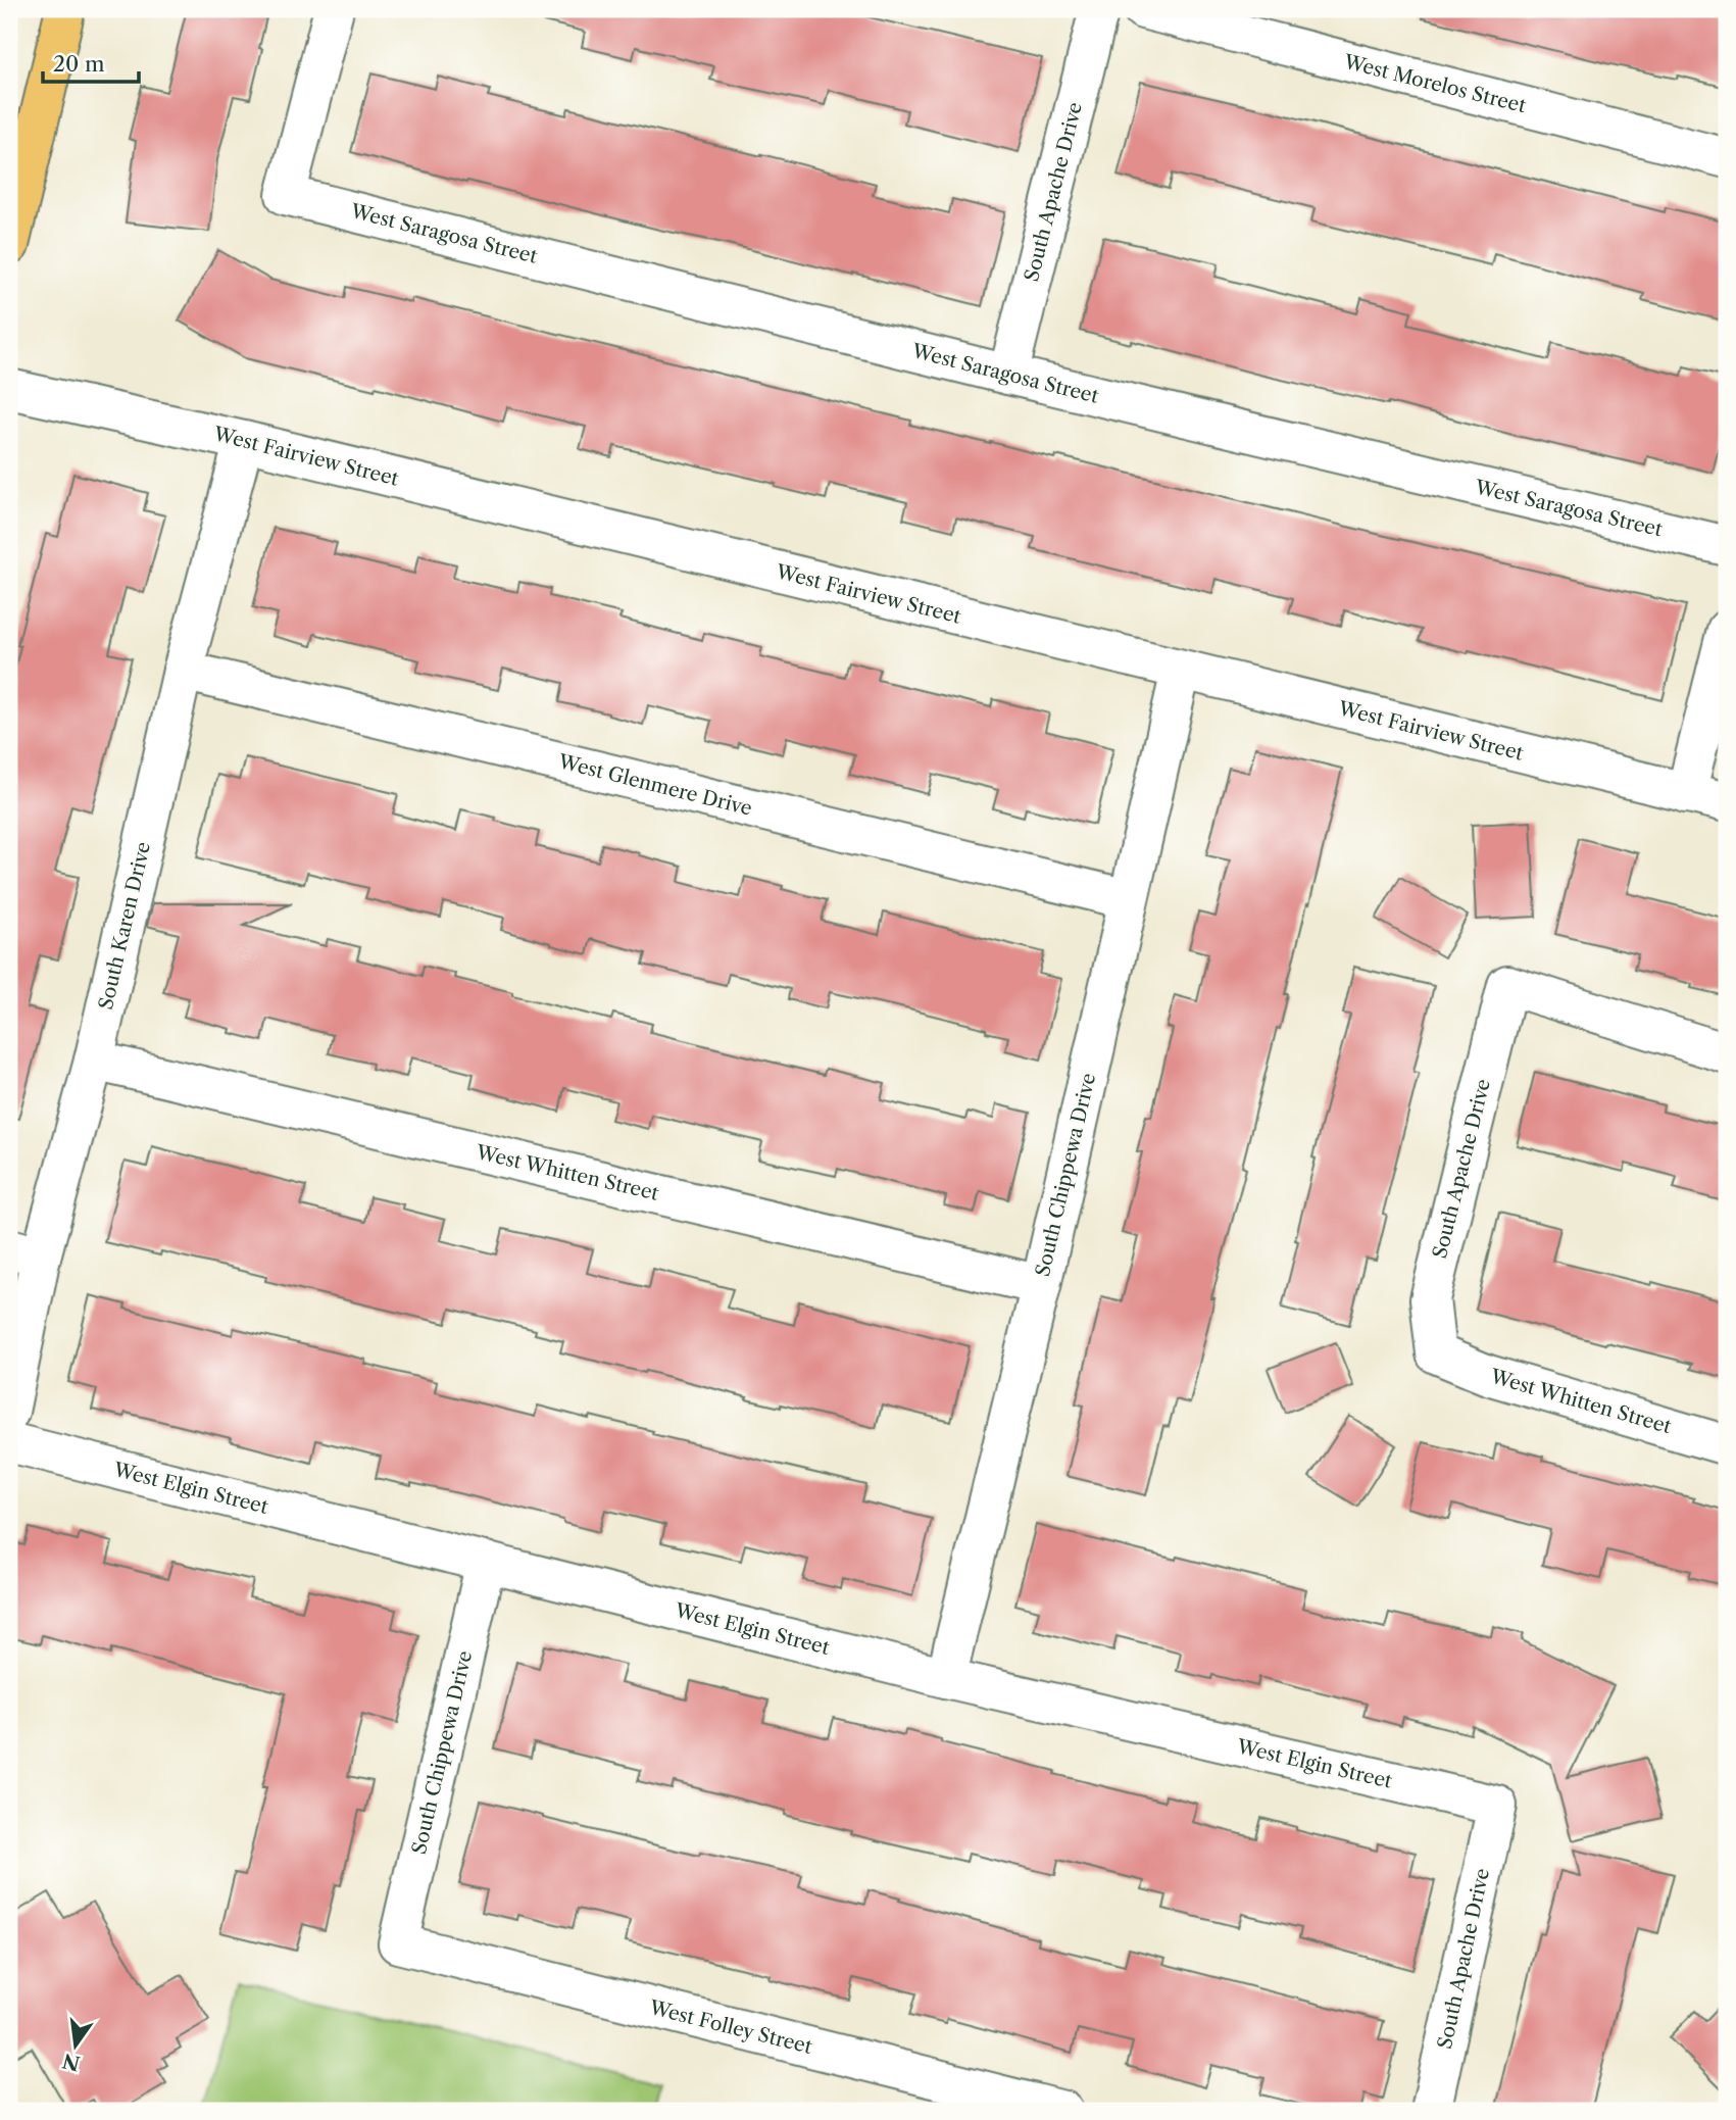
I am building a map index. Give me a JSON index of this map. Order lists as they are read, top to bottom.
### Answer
{
  "streets": {
    "street": [
      "West Morelos Street",
      "South Apache Drive",
      "West Saragosa Street",
      "West Fairview Street",
      "West Glenmere Drive",
      "South Karen Drive",
      "West Whitten Street",
      "South Chippewa Drive",
      "West Elgin Street",
      "West Folley Street"
    ]
  },
  "crossings": [
    ["South Apache Drive", "West Saragosa Street"],
    ["South Apache Drive", "West Whitten Street"],
    ["South Apache Drive", "West Elgin Street"],
    ["West Fairview Street", "South Karen Drive"],
    ["West Fairview Street", "South Chippewa Drive"],
    ["West Glenmere Drive", "South Karen Drive"],
    ["West Glenmere Drive", "South Chippewa Drive"],
    ["South Karen Drive", "West Whitten Street"],
    ["West Whitten Street", "South Chippewa Drive"],
    ["South Chippewa Drive", "West Elgin Street"],
    ["South Chippewa Drive", "West Folley Street"]
  ],
  "scale_bar": "20 m",
  "north": "bottom"
}
